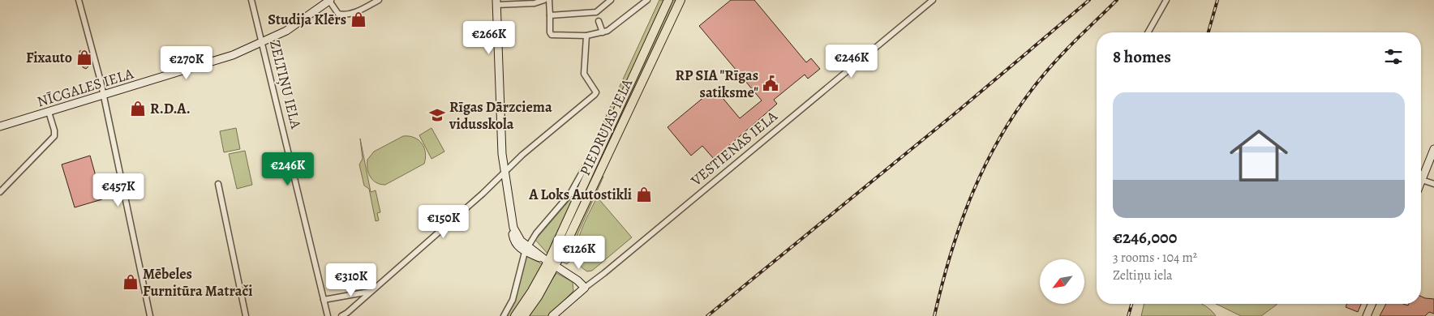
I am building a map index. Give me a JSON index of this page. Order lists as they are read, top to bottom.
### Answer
{
  "streets": {
    "main road": ["PIEDRUJAS IELA"],
    "street": ["ZELTIŅU IELA", "NĪCGALES IELA", "VESTIENAS IELA"]
  },
  "crossings": [
    ["ZELTIŅU IELA", "NĪCGALES IELA"]
  ],
  "places": {
    "shop": [
      "Studija Klērs",
      "Fixauto",
      "R.D.A.",
      "A Loks Autostikli",
      "Mēbeles Furnitūra Matrači"
    ],
    "public building": ["RP SIA \"Rīgas satiksme\""],
    "school or university": ["Rīgas Dārzciema vidusskola"]
  },
  "north": "bottom left",
  "page": {
    "price": [
      "€266K",
      "€246K",
      "€270K",
      "€246K",
      "€457K",
      "€150K",
      "€126K",
      "€310K"
    ],
    "heading": "8 homes",
    "list": [
      {
        "name": "€246,000",
        "note": "3 rooms · 104 m² · Zeltiņu iela"
      }
    ]
  }
}
